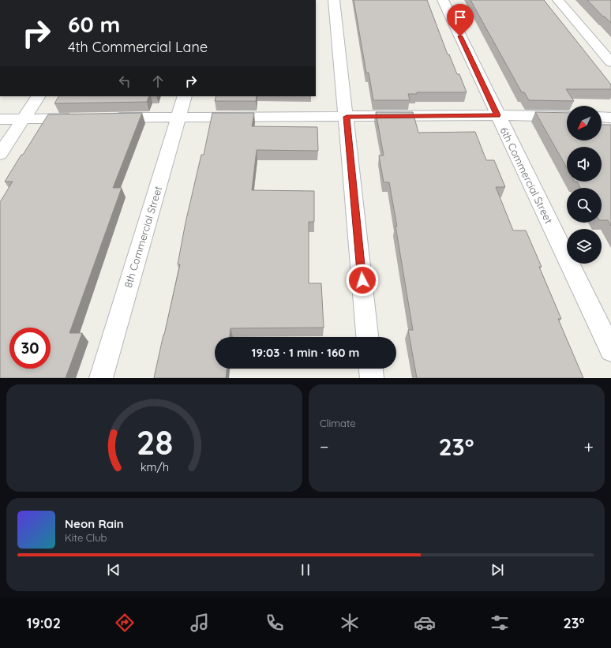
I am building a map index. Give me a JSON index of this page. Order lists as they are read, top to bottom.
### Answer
{
  "streets": {
    "street": ["6th Commercial Street", "8th Commercial Street"]
  },
  "north": "bottom left",
  "page": {
    "turn": ["60 m", "4th Commercial Lane"],
    "limit": "30",
    "trip": "19:03 · 1 min · 160 m",
    "tile": "Climate",
    "heat": ["−", "23°", "+"],
    "song": ["Neon Rain", "Kite Club"],
    "tabs": ["19:02", "23°"],
    "gauge": ["28", "km/h"]
  }
}
